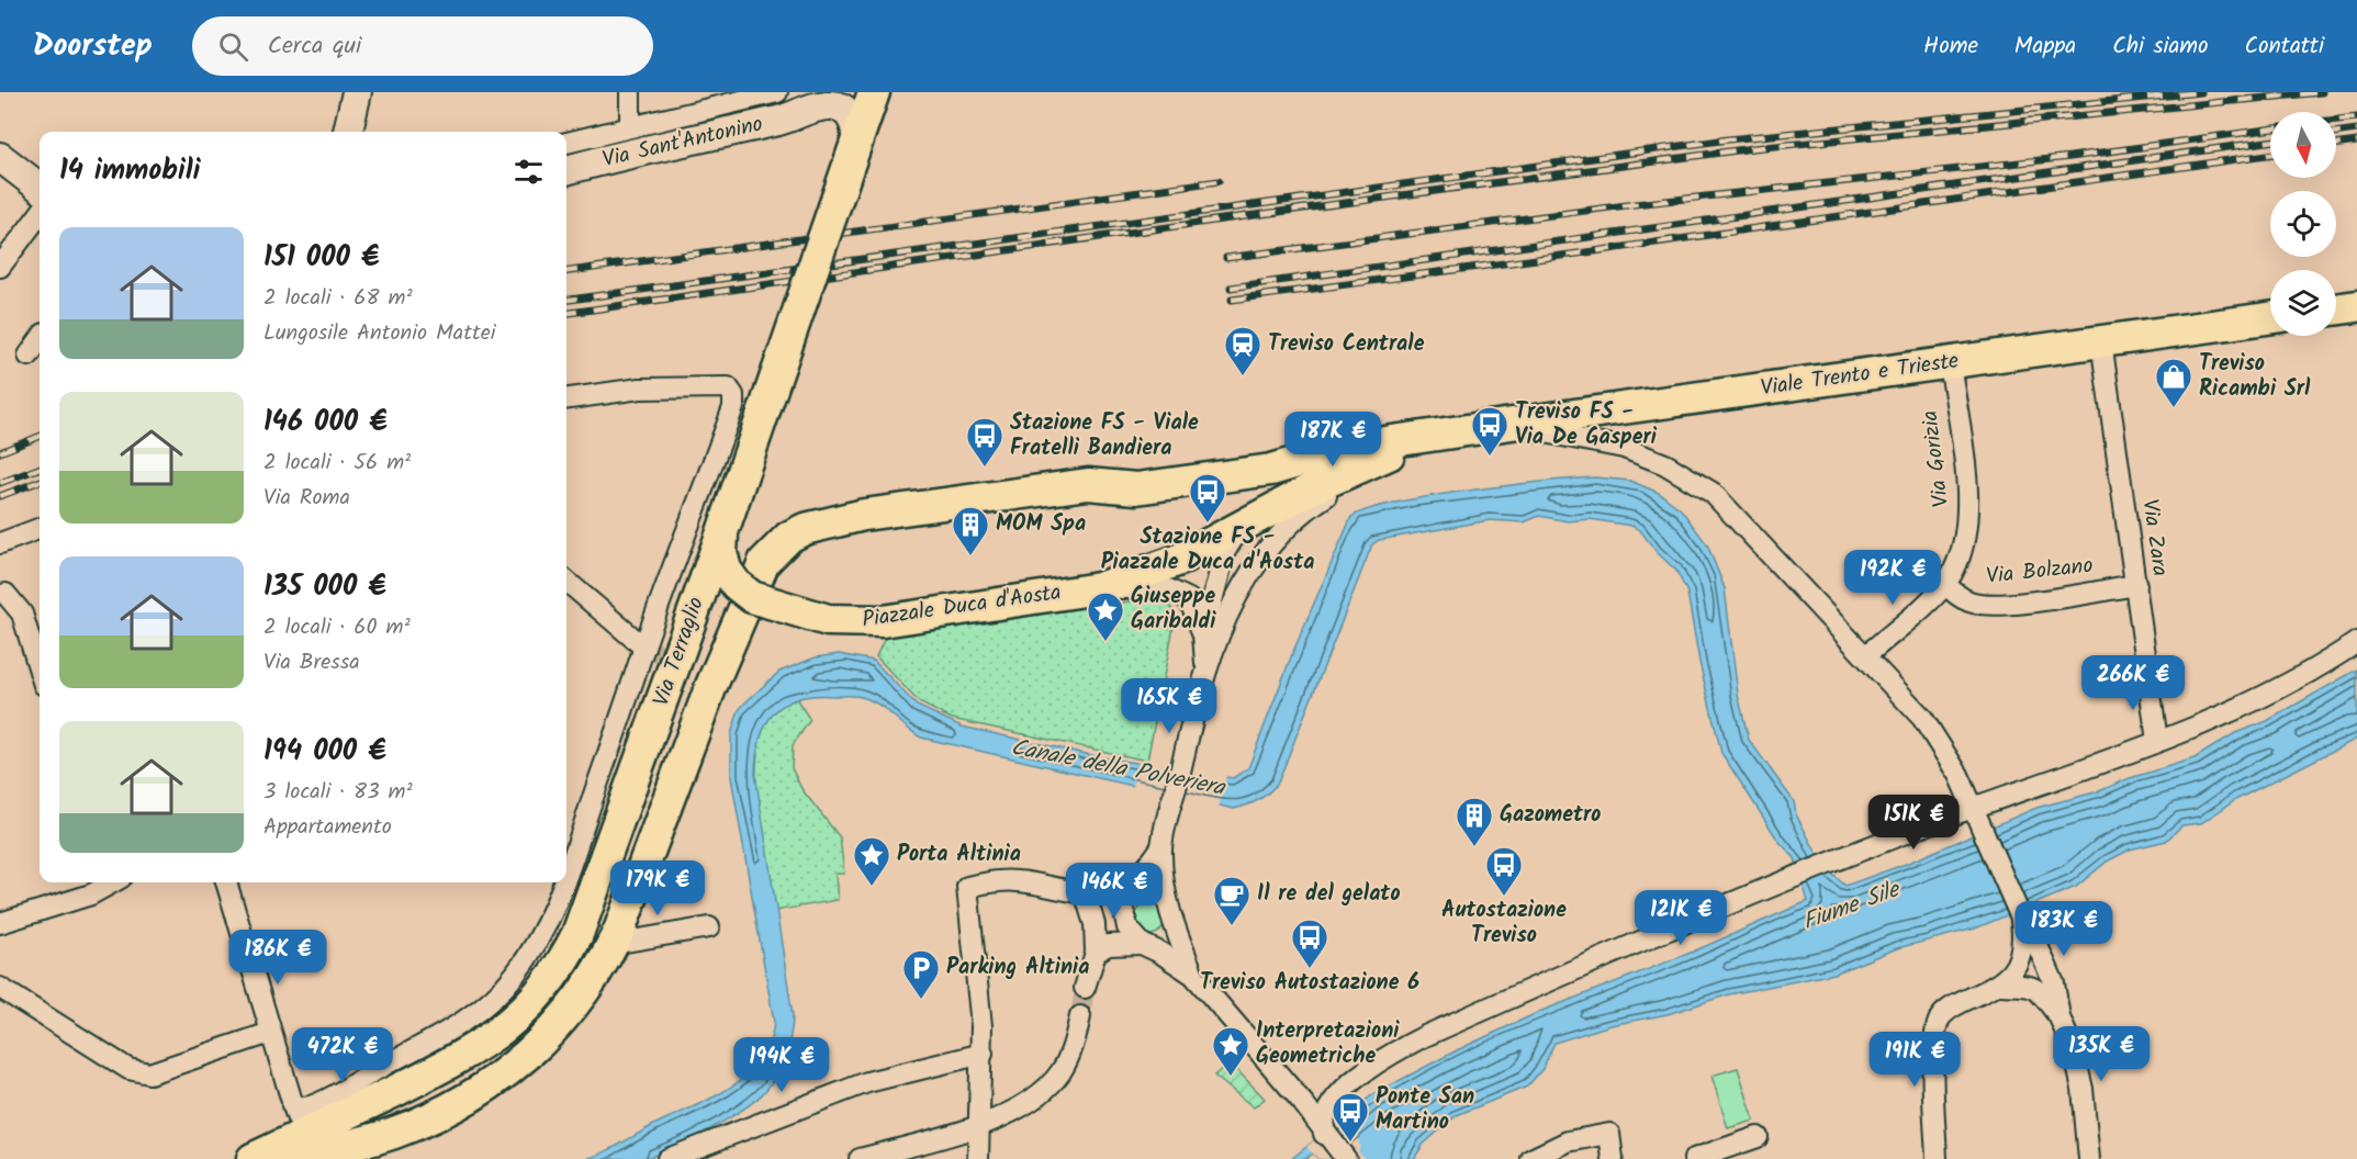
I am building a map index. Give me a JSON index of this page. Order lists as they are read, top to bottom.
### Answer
{
  "streets": {
    "main road": ["Viale Trento e Trieste", "Piazzale Duca d'Aosta", "Via Terraglio"],
    "street": [
      "Via Sant'Antonino",
      "Via Gorizia",
      "Via Zara",
      "Via Bolzano"
    ]
  },
  "crossings": [
    ["Via Sant'Antonino", "Via Terraglio"],
    ["Viale Trento e Trieste", "Via Gorizia"],
    ["Viale Trento e Trieste", "Via Zara"],
    ["Viale Trento e Trieste", "Piazzale Duca d'Aosta"],
    ["Via Gorizia", "Via Bolzano"],
    ["Via Zara", "Via Bolzano"],
    ["Piazzale Duca d'Aosta", "Via Terraglio"]
  ],
  "water": ["Canale della Polveriera", "Fiume Sile"],
  "places": {
    "station": ["Treviso Centrale"],
    "shop": ["Treviso Ricambi Srl"],
    "bus stop": [
      "Treviso FS - Via De Gasperi",
      "Stazione FS - Viale Fratelli Bandiera",
      "Stazione FS - Piazzale Duca d'Aosta",
      "Autostazione Treviso",
      "Treviso Autostazione 6",
      "Ponte San Martino"
    ],
    "building": ["MOM Spa", "Gazometro"],
    "place": ["Giuseppe Garibaldi", "Porta Altinia", "Interpretazioni Geometriche"],
    "cafe": ["Il re del gelato"],
    "parking": ["Parking Altinia"]
  },
  "north": "bottom",
  "page": {
    "header": "Doorstep",
    "search": "Cerca qui",
    "nav": [
      "Home",
      "Mappa",
      "Chi siamo",
      "Contatti"
    ],
    "heading": "14 immobili",
    "list": [
      {
        "name": "151 000 €",
        "note": "2 locali · 68 m² · Lungosile Antonio Mattei"
      },
      {
        "name": "146 000 €",
        "note": "2 locali · 56 m² · Via Roma"
      },
      {
        "name": "135 000 €",
        "note": "2 locali · 60 m² · Via Bressa"
      },
      {
        "name": "194 000 €",
        "note": "3 locali · 83 m² · Appartamento"
      }
    ],
    "price": [
      "187K €",
      "192K €",
      "266K €",
      "165K €",
      "151K €",
      "179K €",
      "146K €",
      "121K €",
      "183K €",
      "186K €",
      "135K €",
      "472K €",
      "191K €",
      "194K €"
    ]
  }
}
